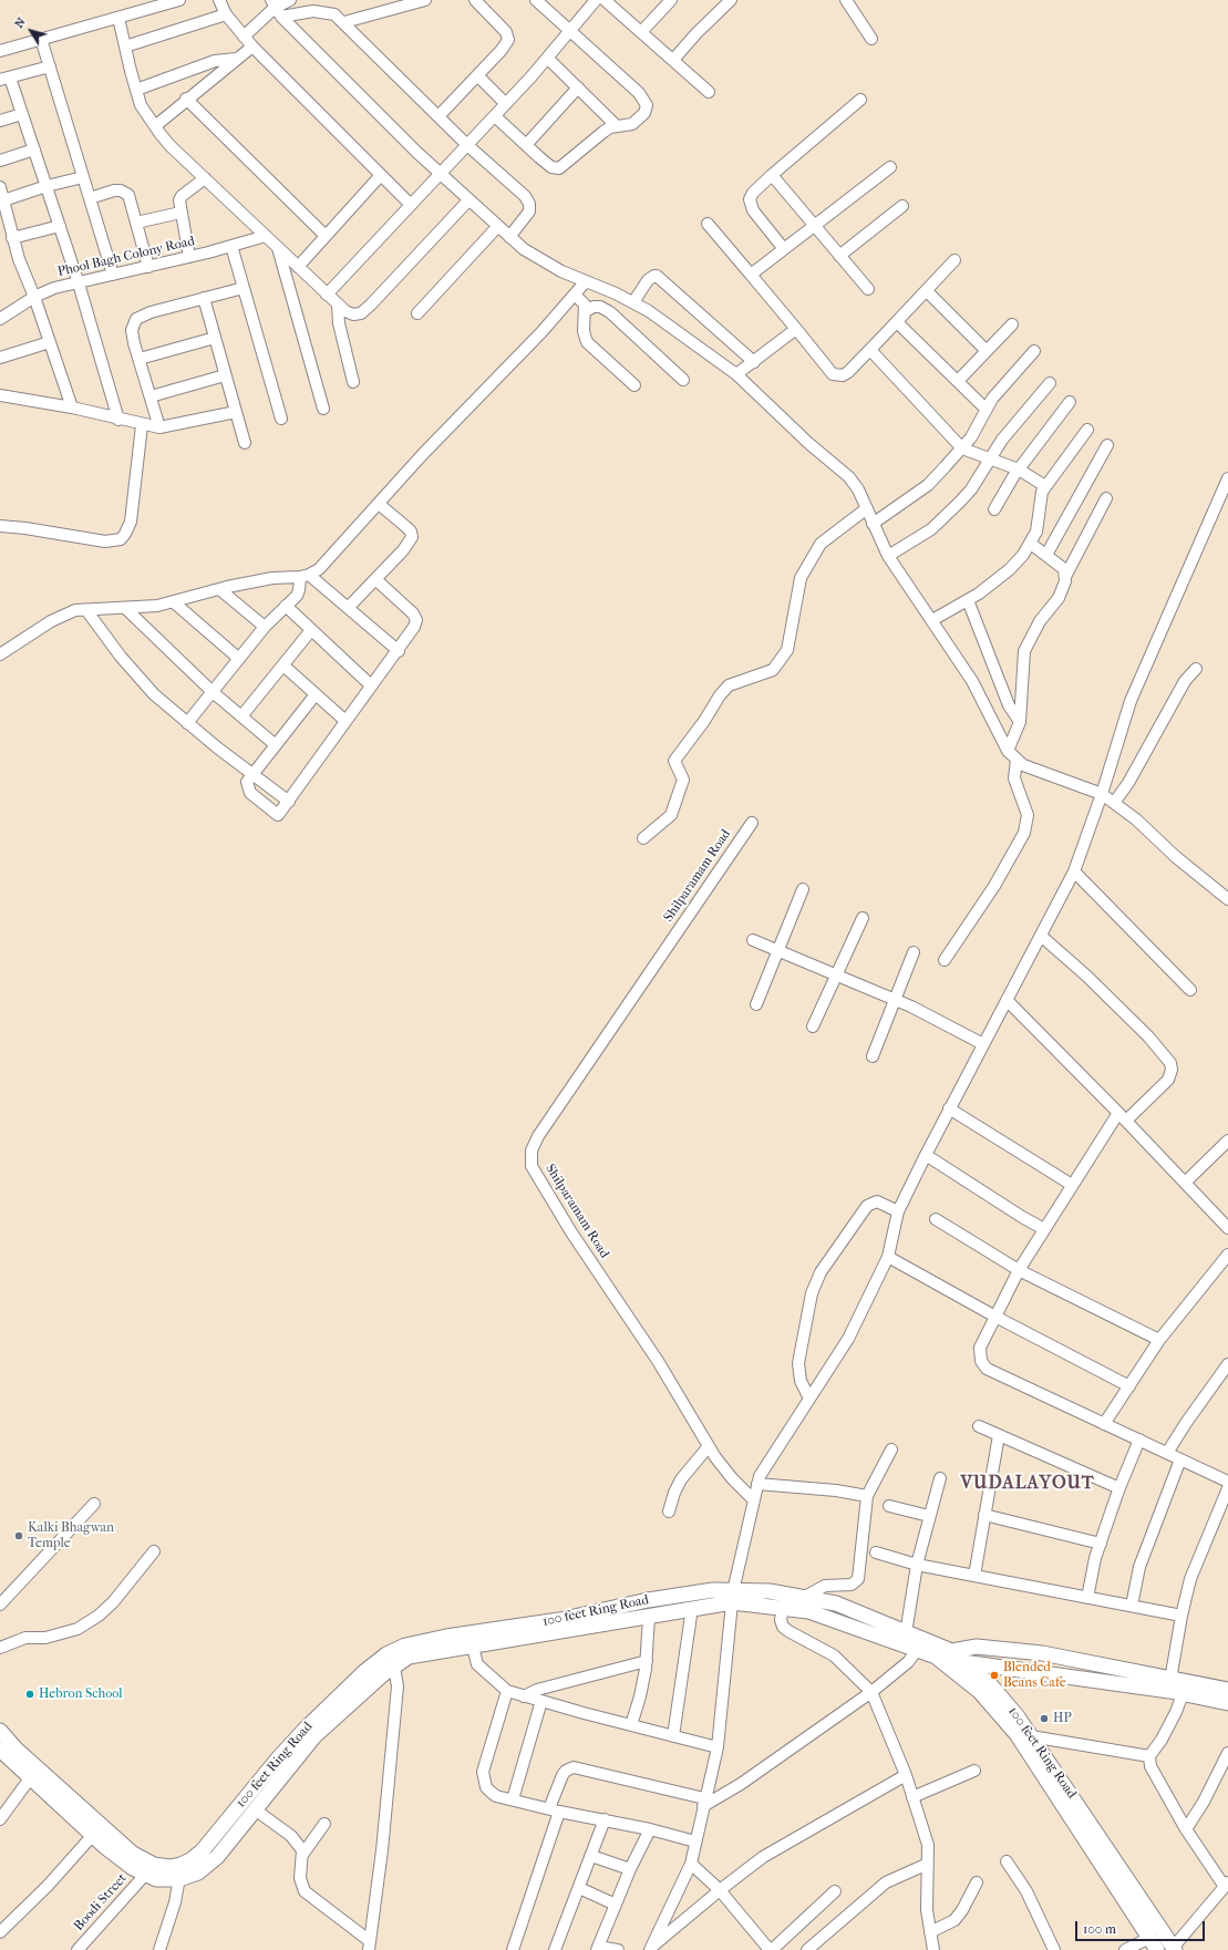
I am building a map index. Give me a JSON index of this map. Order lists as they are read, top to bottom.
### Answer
{
  "streets": {
    "main road": ["100 feet Ring Road"],
    "street": ["Phool Bagh Colony Road", "Shilparamam Road", "Boodi Street"]
  },
  "crossings": [
    ["100 feet Ring Road", "Boodi Street"]
  ],
  "districts": ["VUDALAYOUT"],
  "places": [
    "Kalki Bhagwan Temple",
    "Blended Beans Cafe",
    "Hebron School",
    "HP"
  ],
  "scale_bar": "100 m",
  "north": "top left"
}
